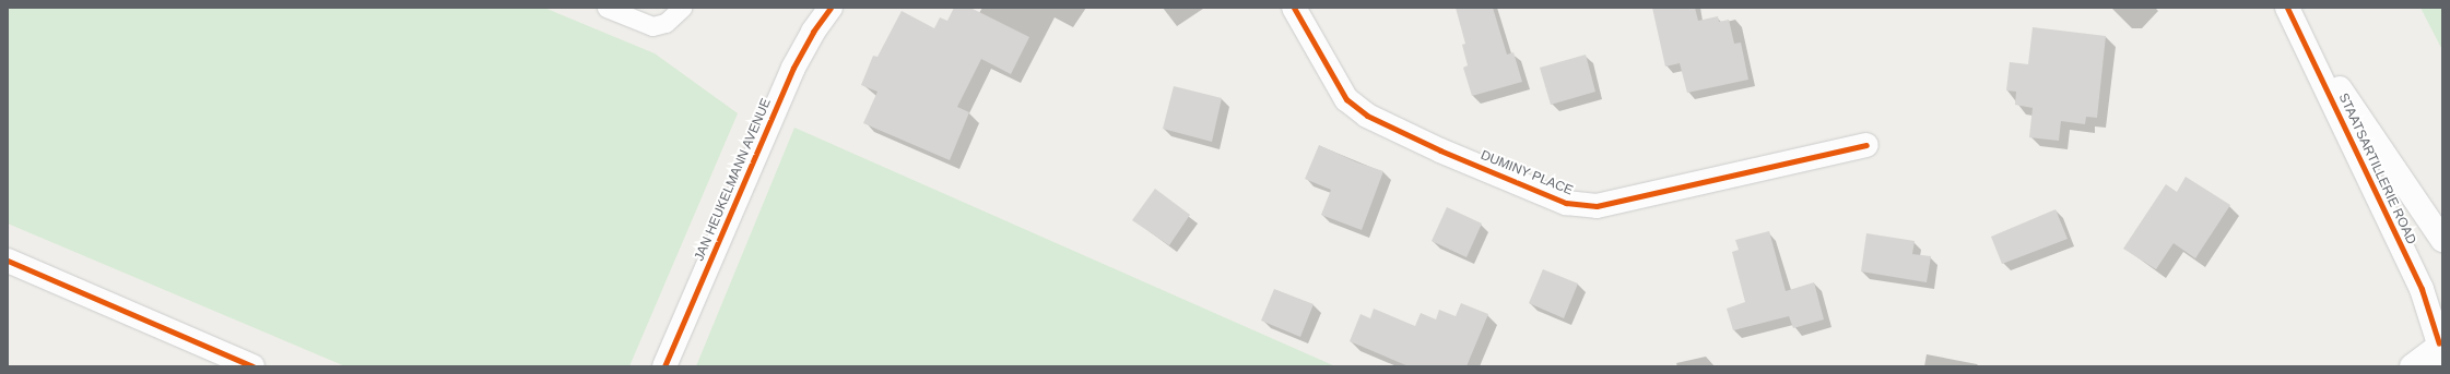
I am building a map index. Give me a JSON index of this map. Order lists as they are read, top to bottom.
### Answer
{
  "streets": {
    "street": ["STAATSARTILLERIE ROAD", "DUMINY PLACE", "JAN HEUKELMANN AVENUE"]
  }
}
